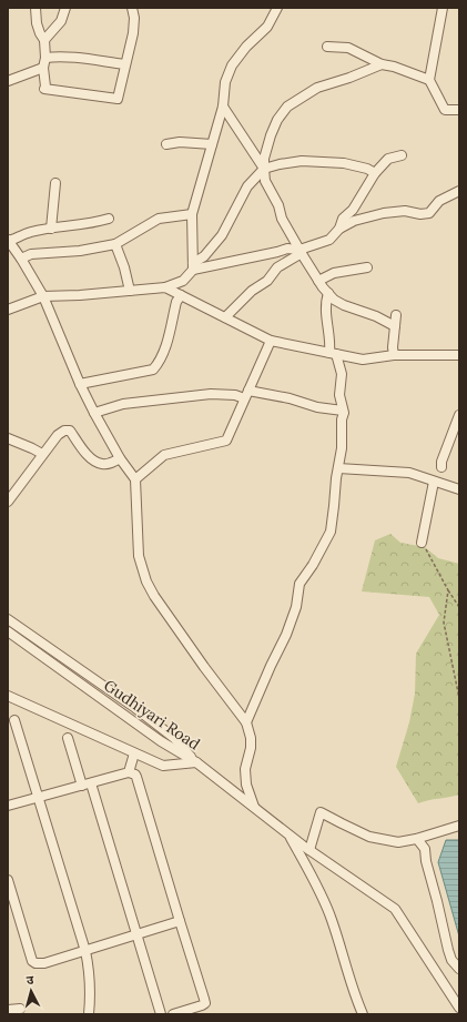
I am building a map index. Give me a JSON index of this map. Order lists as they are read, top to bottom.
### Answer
{
  "streets": {
    "street": ["Gudhiyari Road"]
  },
  "north": "top"
}
